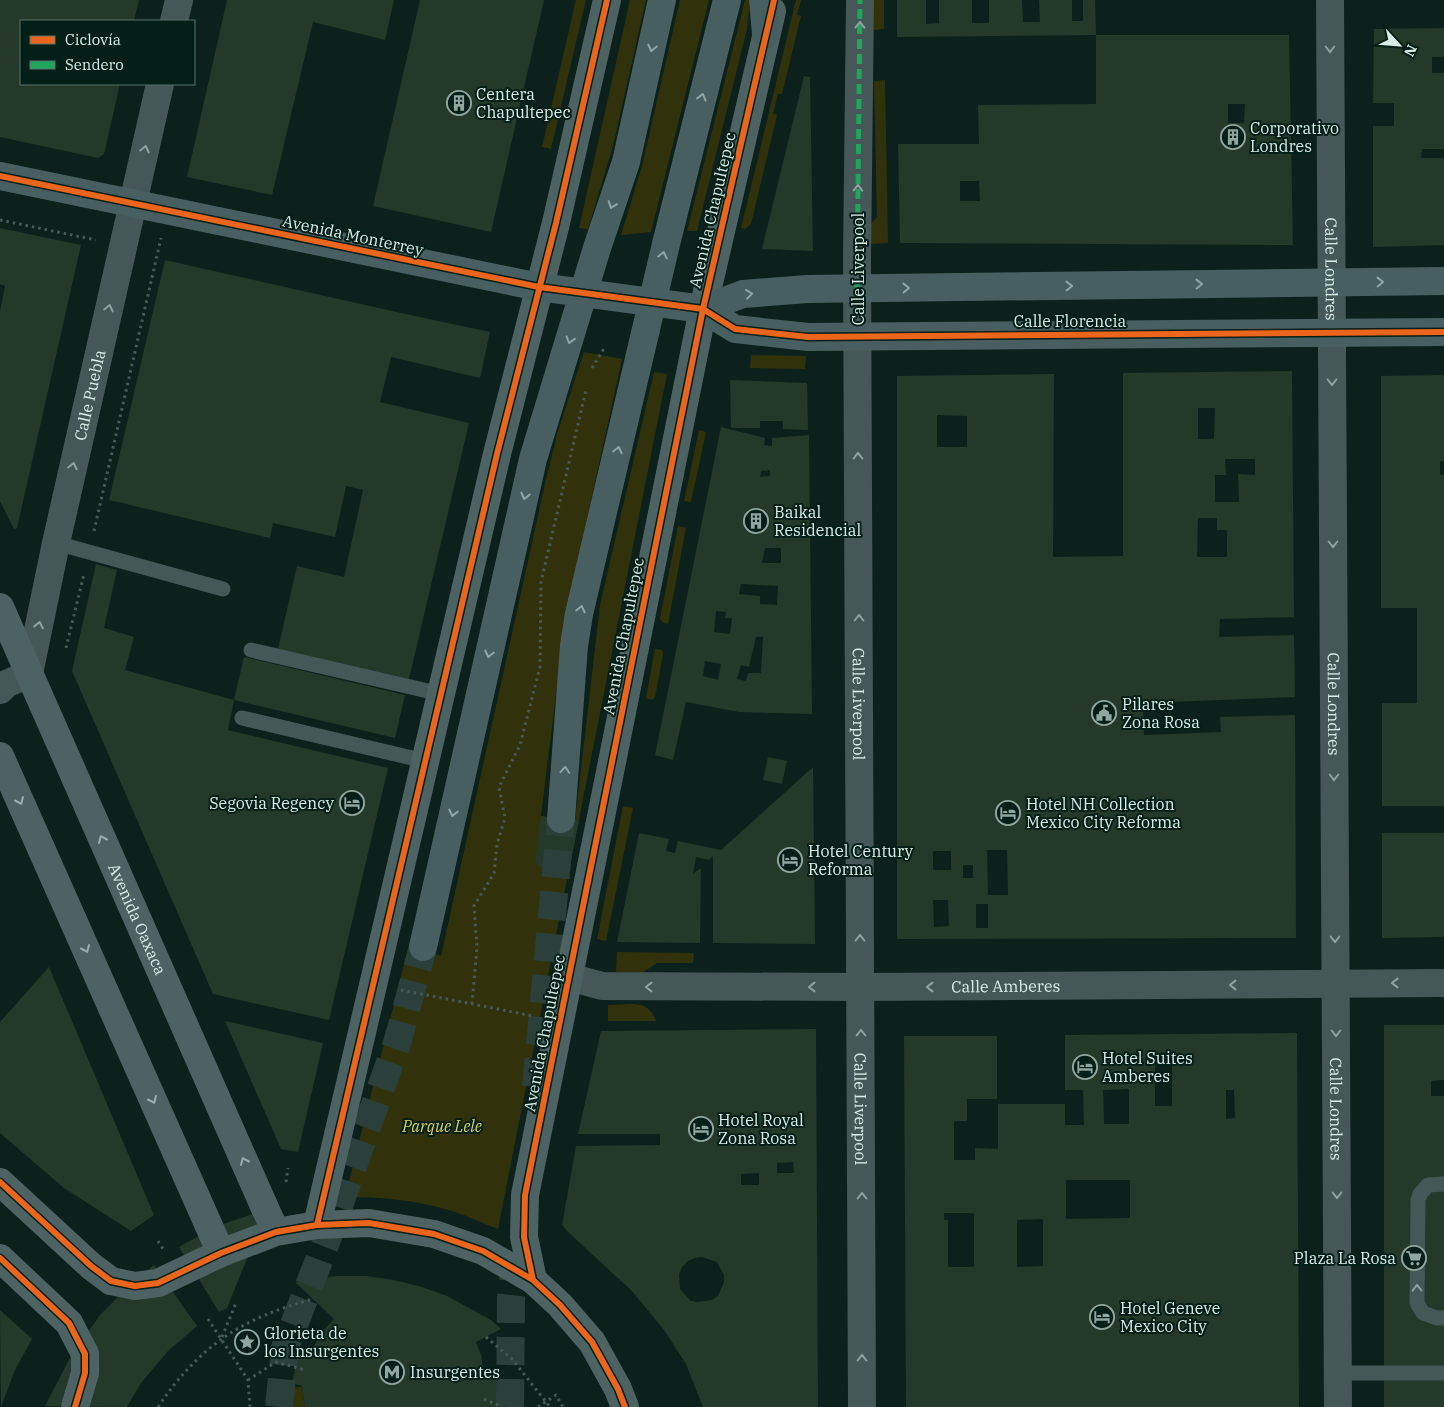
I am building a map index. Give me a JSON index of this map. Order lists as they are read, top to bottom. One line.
{"streets":{"main road":["Avenida Chapultepec","Avenida Monterrey","Calle Florencia","Avenida Oaxaca"],"street":["Calle Liverpool","Calle Londres","Calle Puebla","Calle Amberes"]},"crossings":[["Avenida Chapultepec","Avenida Monterrey"],["Avenida Chapultepec","Calle Florencia"],["Avenida Chapultepec","Calle Amberes"],["Avenida Monterrey","Calle Florencia"],["Avenida Monterrey","Calle Puebla"],["Calle Liverpool","Calle Florencia"],["Calle Liverpool","Calle Amberes"],["Calle Londres","Calle Florencia"],["Calle Londres","Calle Amberes"],["Calle Puebla","Avenida Oaxaca"]],"one_way":["Calle Liverpool","Calle Londres","Calle Puebla","Calle Amberes"],"parks":["Parque Lele"],"places":{"building":["Centera Chapultepec","Corporativo Londres","Baikal Residencial"],"public building":["Pilares Zona Rosa"],"hotel":["Segovia Regency","Hotel NH Collection Mexico City Reforma","Hotel Century Reforma","Hotel Suites Amberes","Hotel Royal Zona Rosa","Hotel Geneve Mexico City"],"supermarket":["Plaza La Rosa"],"place":["Glorieta de los Insurgentes"],"metro station":["Insurgentes"]},"legend":["Ciclovía","Sendero"],"north":"bottom right"}
